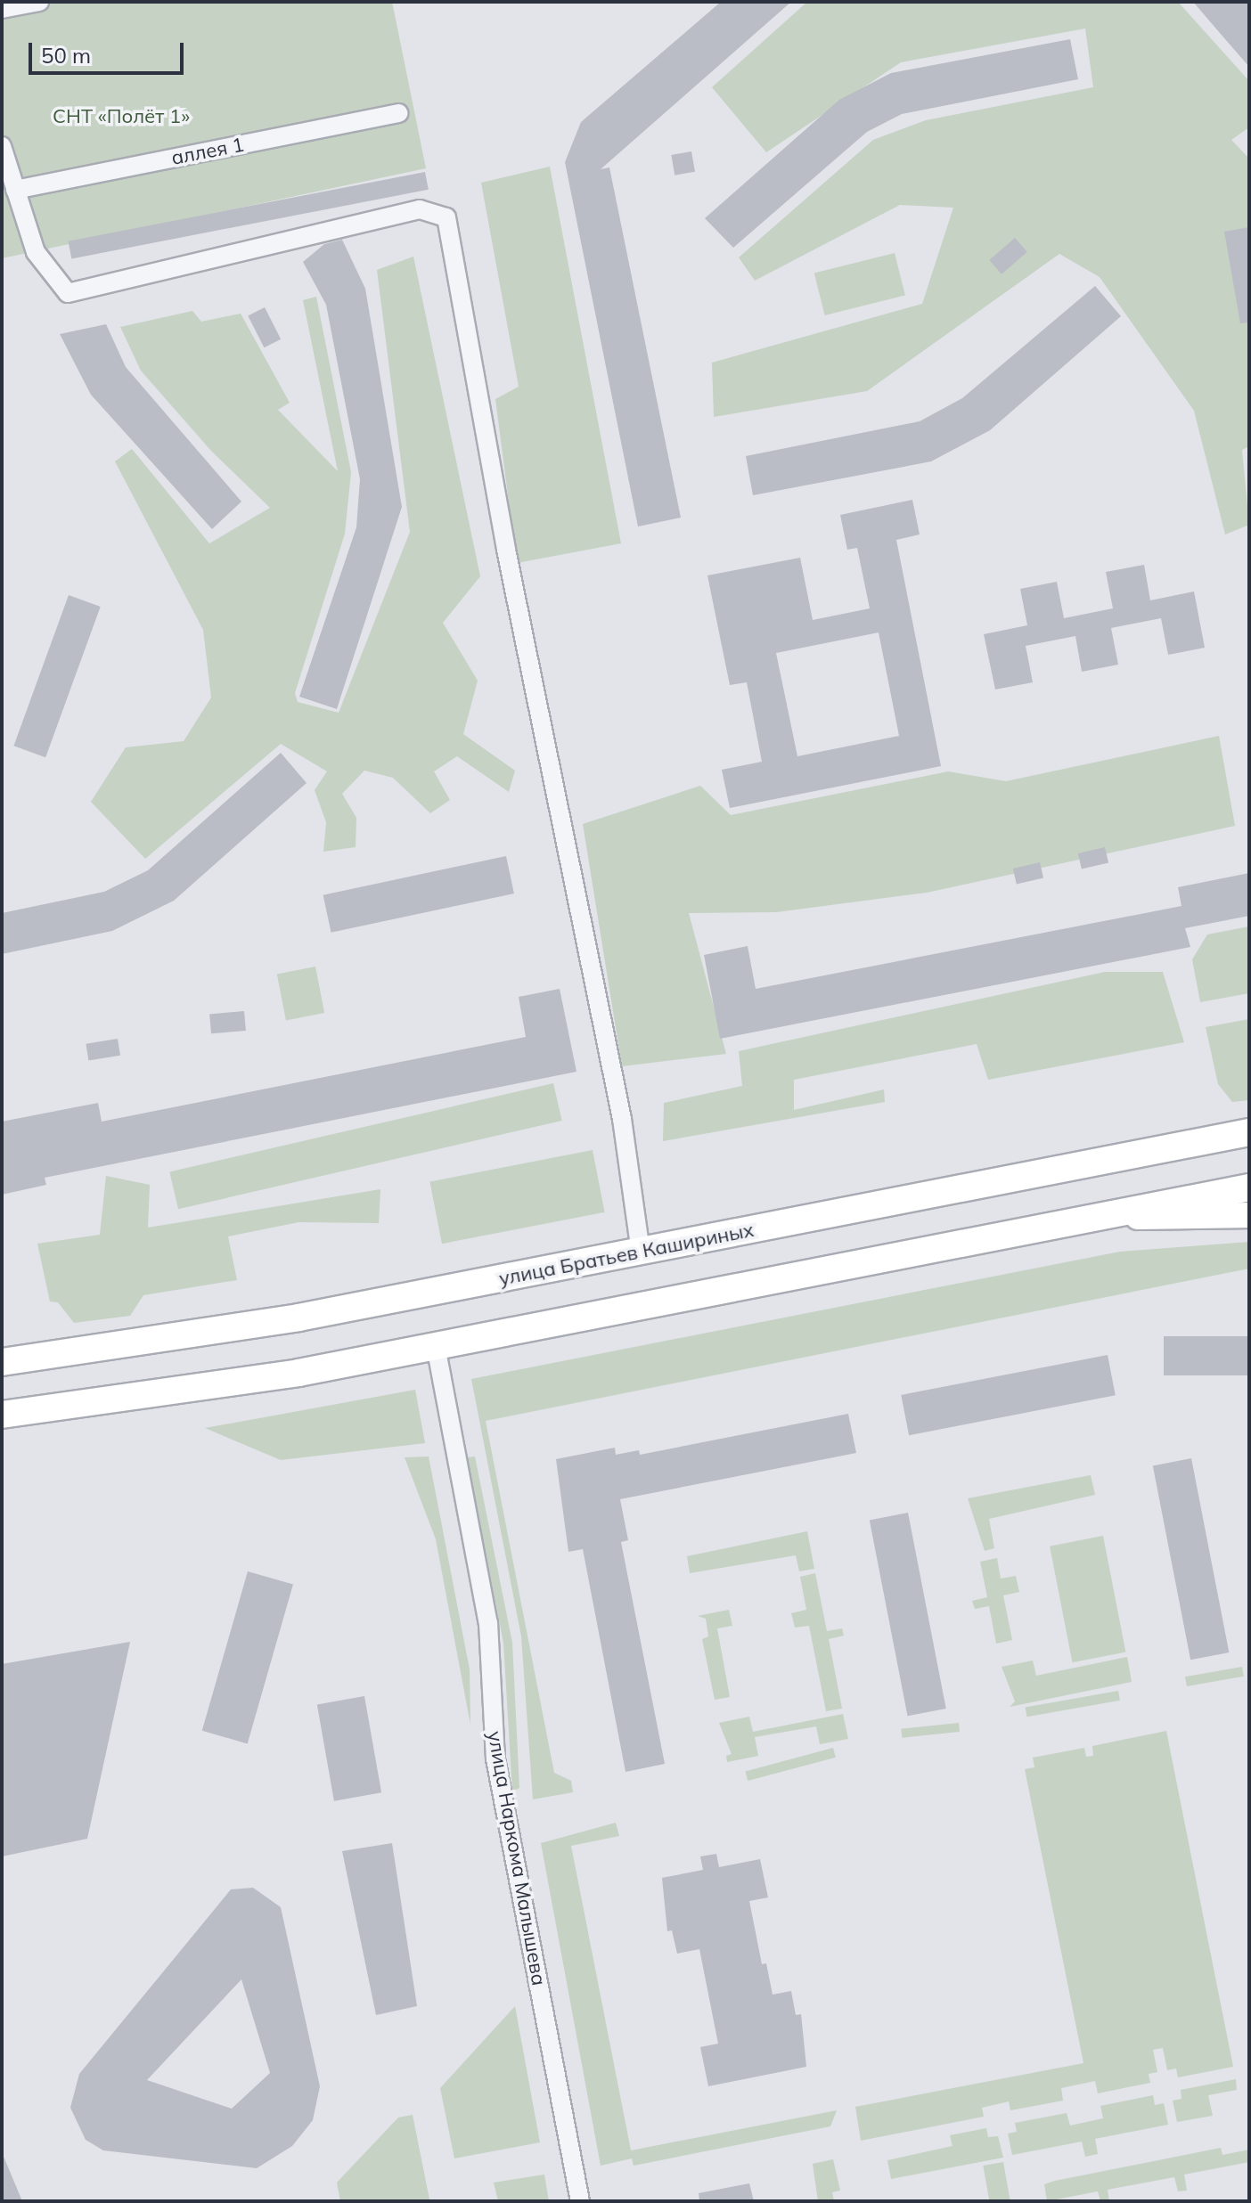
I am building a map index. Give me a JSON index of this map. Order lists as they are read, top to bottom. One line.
{"streets":{"main road":["улица Братьев Кашириных"],"street":["аллея 1","улица Наркома Малышева"]},"parks":["СНТ «Полёт 1»"],"scale_bar":"50 m"}
